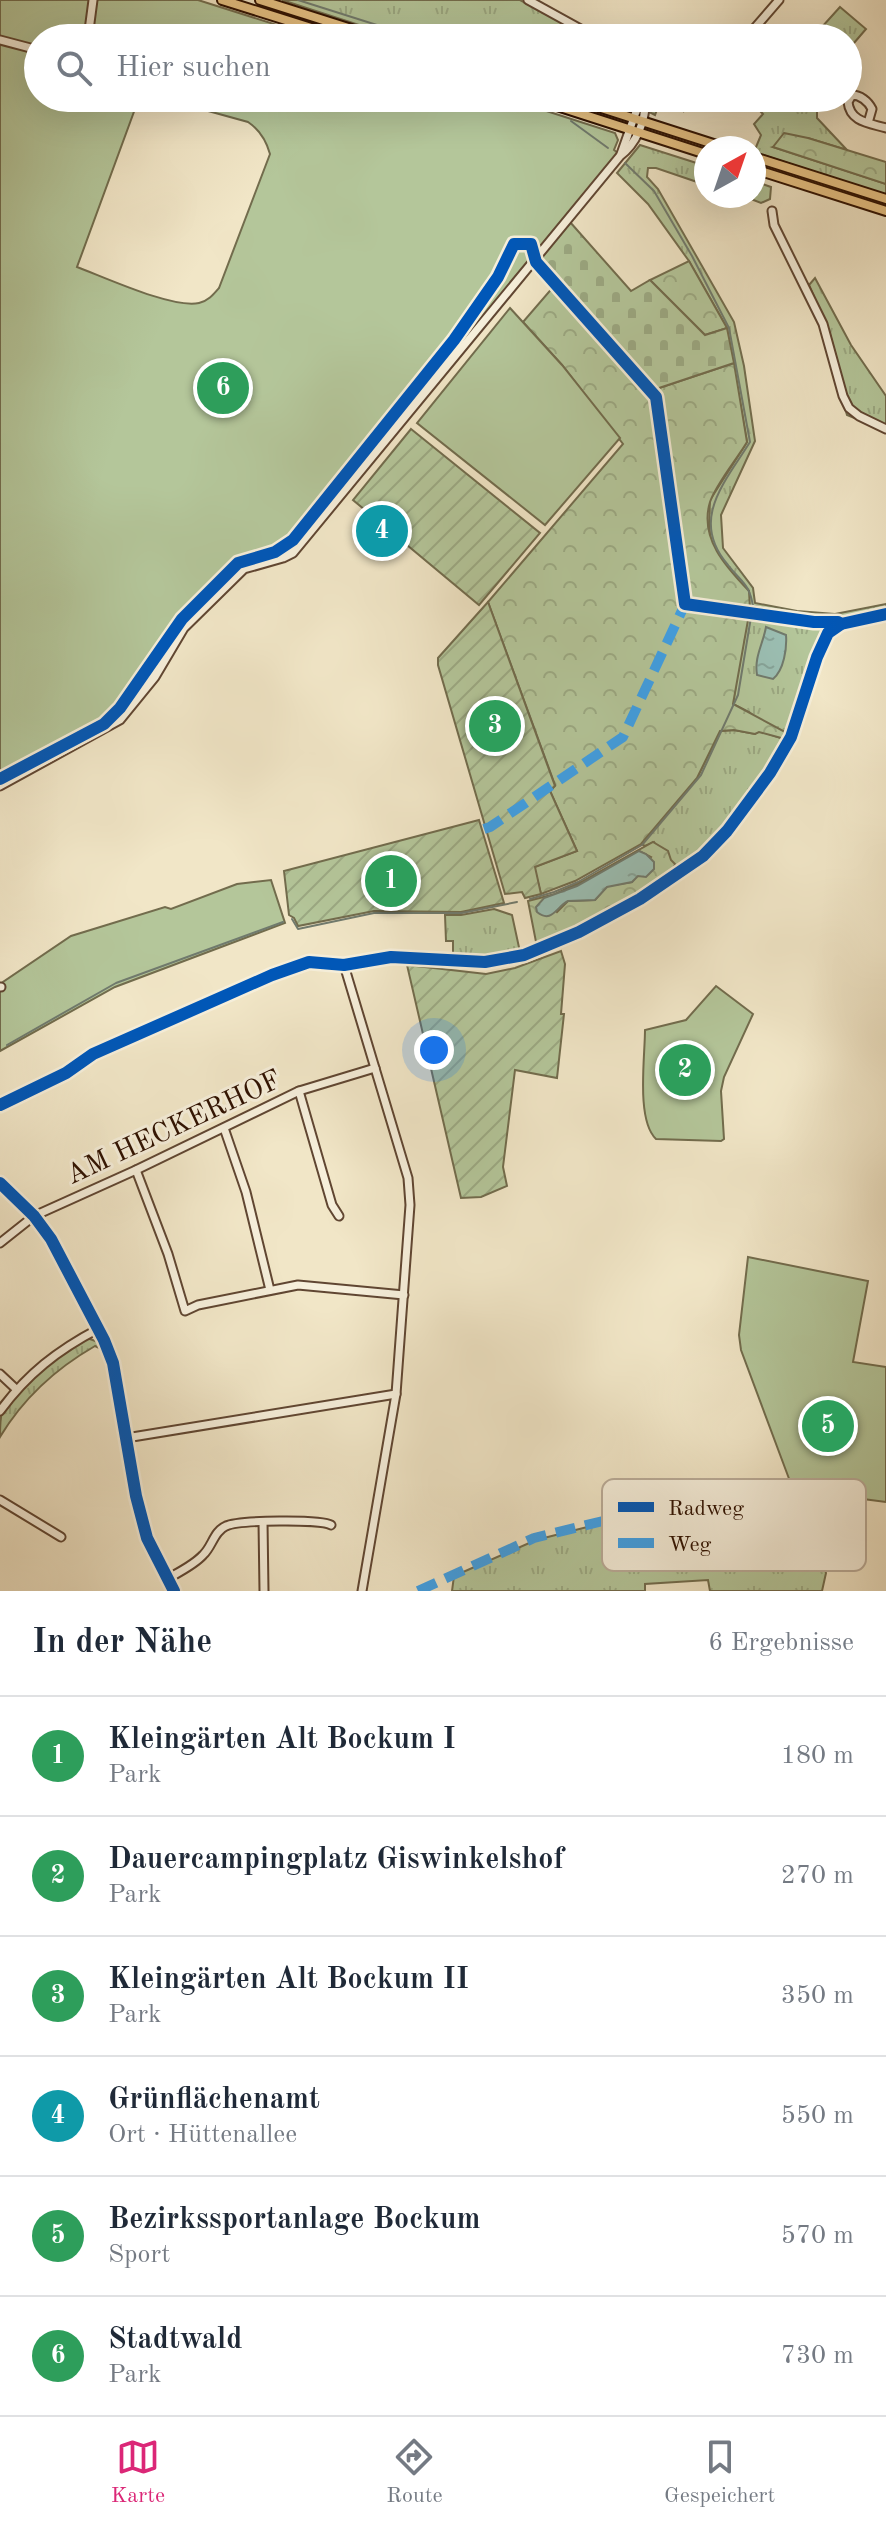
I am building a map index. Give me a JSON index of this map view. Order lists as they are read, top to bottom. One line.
{"streets":{"street":["AM HECKERHOF"]},"legend":["Radweg","Weg"],"north":"top right","page":{"search":"Hier suchen","pins":["6","4","3","1","2","5"],"heading":["In der Nähe","6 Ergebnisse"],"list":[{"mark":"1","name":"Kleingärten Alt Bockum I","note":"Park","value":"180 m"},{"mark":"2","name":"Dauercampingplatz Giswinkelshof","note":"Park","value":"270 m"},{"mark":"3","name":"Kleingärten Alt Bockum II","note":"Park","value":"350 m"},{"mark":"4","name":"Grünflächenamt","note":"Ort · Hüttenallee","value":"550 m"},{"mark":"5","name":"Bezirkssportanlage Bockum","note":"Sport","value":"570 m"},{"mark":"6","name":"Stadtwald","note":"Park","value":"730 m"}],"nav":["Karte","Route","Gespeichert"]}}
